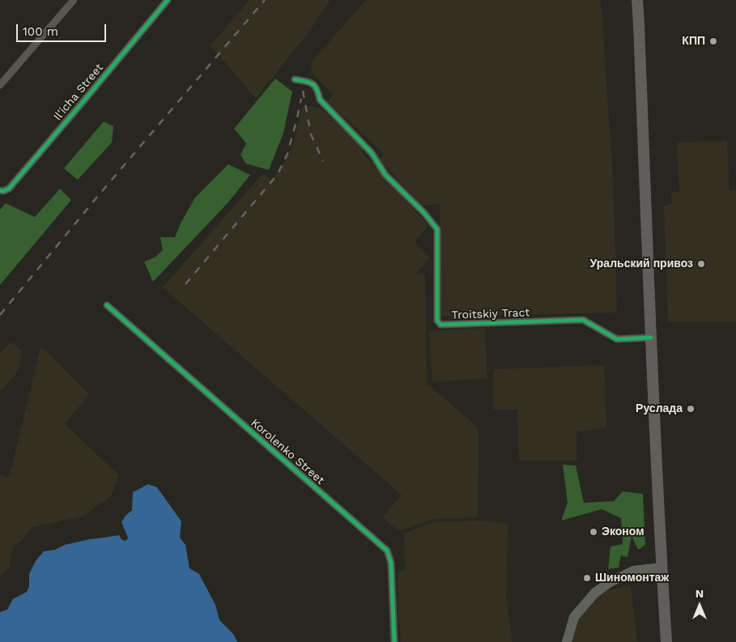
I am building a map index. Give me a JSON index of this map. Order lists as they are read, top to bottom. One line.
{"streets":{"street":["Il'icha Street","Troitskiy Tract","Korolenko Street"]},"places":["КПП","Уральский привоз","Руслада","Эконом","Шиномонтаж"],"scale_bar":"100 m","north":"top"}
